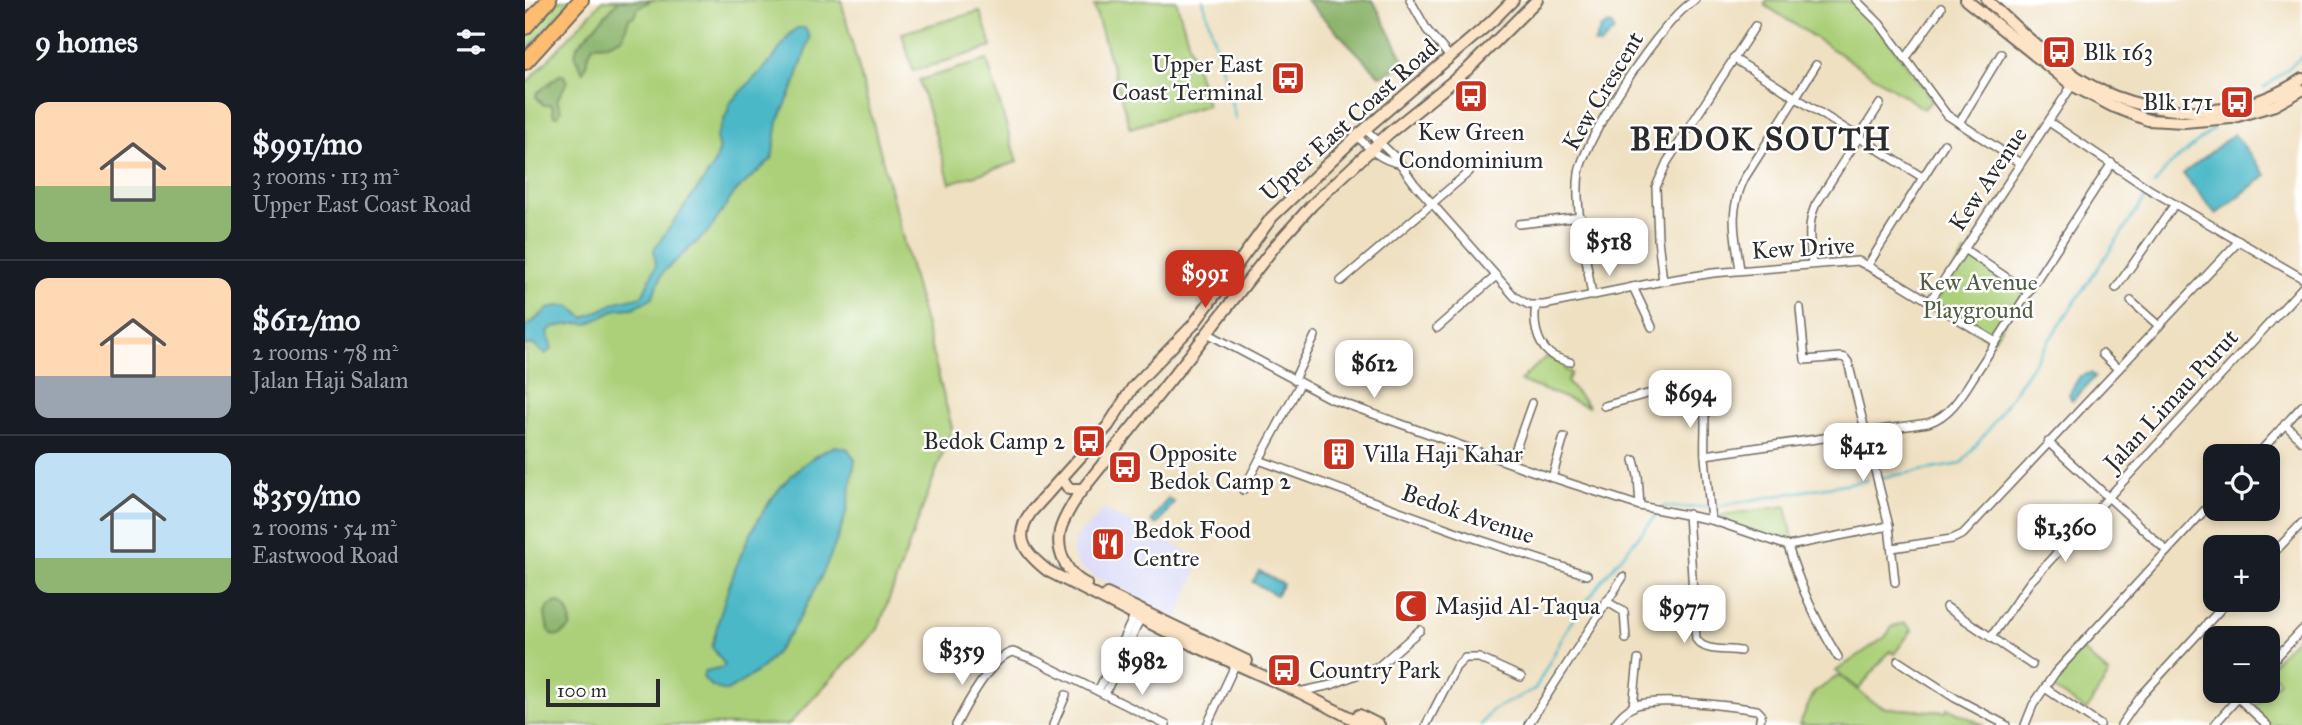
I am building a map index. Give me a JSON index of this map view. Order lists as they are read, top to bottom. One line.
{"streets":{"main road":["Upper East Coast Road"],"street":["Kew Crescent","Kew Avenue","Kew Drive","Jalan Limau Purut","Bedok Avenue"]},"crossings":[["Kew Crescent","Kew Drive"],["Kew Avenue","Kew Drive"]],"districts":["BEDOK SOUTH"],"parks":["Kew Avenue Playground"],"places":{"bus stop":["Blk 163","Upper East Coast Terminal","Kew Green Condominium","Blk 171","Bedok Camp 2","Opposite Bedok Camp 2","Country Park"],"building":["Villa Haji Kahar"],"restaurant":["Bedok Food Centre"],"mosque":["Masjid Al-Taqua"]},"scale_bar":"100 m","page":{"heading":"9 homes","list":[{"name":"$991/mo","note":"3 rooms · 113 m² · Upper East Coast Road"},{"name":"$612/mo","note":"2 rooms · 78 m² · Jalan Haji Salam"},{"name":"$359/mo","note":"2 rooms · 54 m² · Eastwood Road"}],"price":["$518","$991","$612","$694","$412","$1,360","$977","$359","$982"],"map_buttons":["+","−"],"scale":"100 m"}}
